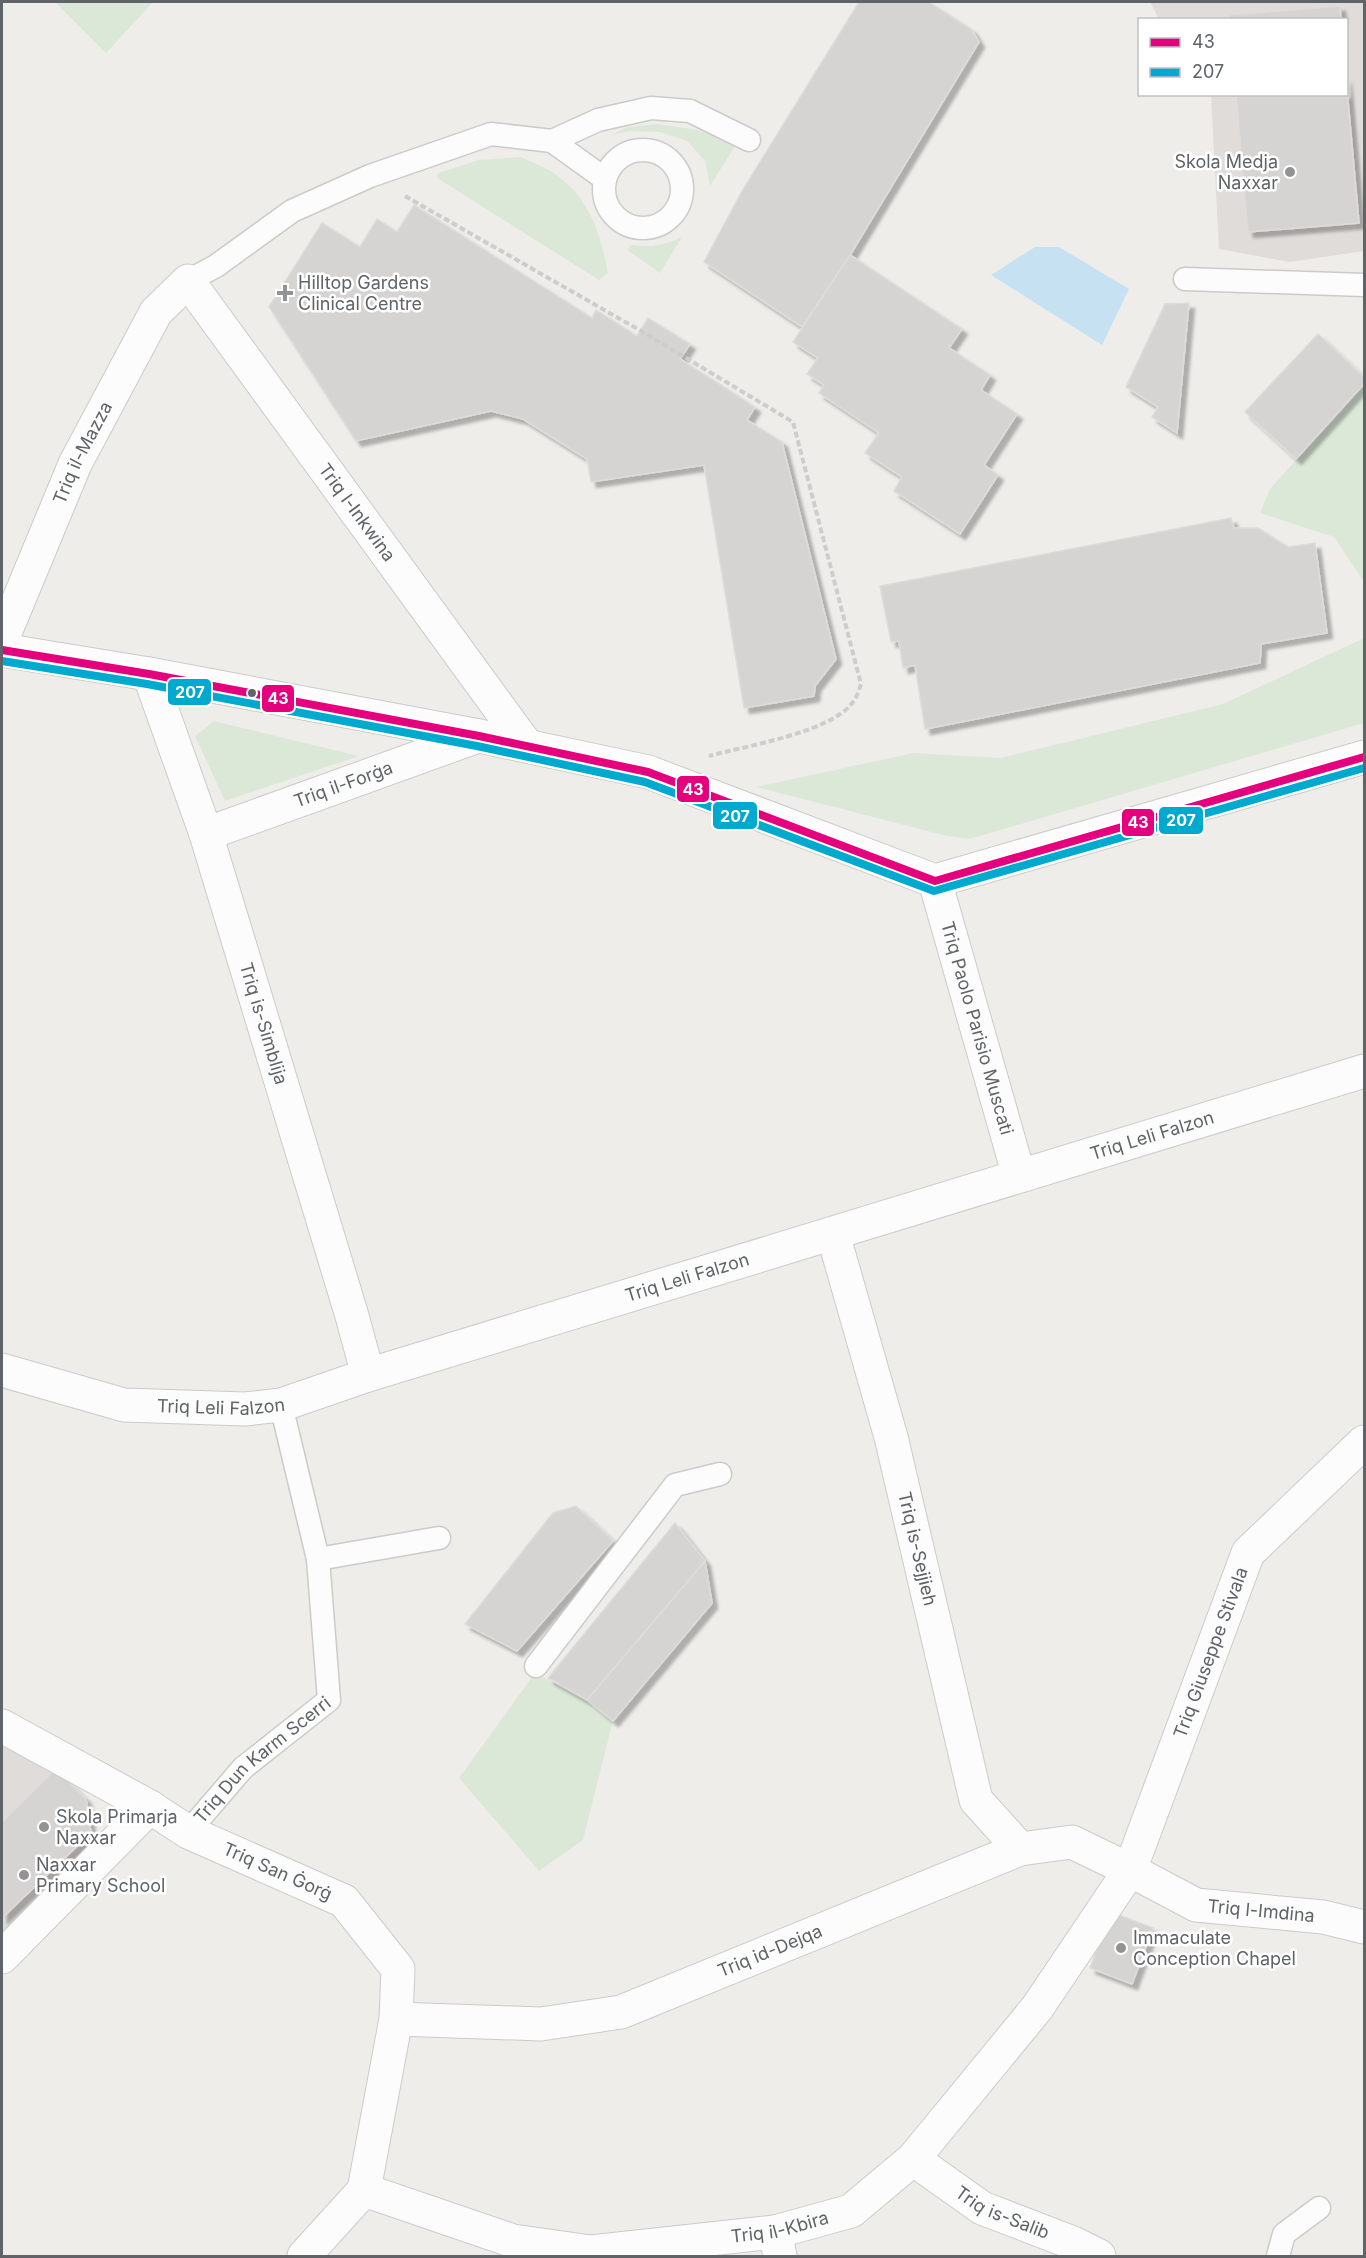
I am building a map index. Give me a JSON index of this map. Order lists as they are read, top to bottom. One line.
{"streets":{"street":["Triq il-Mazza","Triq l-Inkwina","Triq il-Forġa","Triq is-Simblija","Triq Paolo Parisio Muscati","Triq Leli Falzon","Triq is-Sejjieh","Triq Giuseppe Stivala","Triq San Ġorġ","Triq l-Imdina","Triq id-Dejqa","Triq is-Salib","Triq il-Kbira"],"lane":["Triq Dun Karm Scerri"]},"crossings":[["Triq il-Mazza","Triq l-Inkwina"],["Triq il-Forġa","Triq is-Simblija"],["Triq is-Simblija","Triq Leli Falzon"],["Triq Paolo Parisio Muscati","Triq Leli Falzon"],["Triq Leli Falzon","Triq is-Sejjieh"],["Triq Leli Falzon","Triq Dun Karm Scerri"],["Triq is-Sejjieh","Triq id-Dejqa"],["Triq Giuseppe Stivala","Triq l-Imdina"],["Triq Giuseppe Stivala","Triq id-Dejqa"],["Triq Giuseppe Stivala","Triq il-Kbira"],["Triq Dun Karm Scerri","Triq San Ġorġ"],["Triq San Ġorġ","Triq id-Dejqa"],["Triq San Ġorġ","Triq il-Kbira"],["Triq l-Imdina","Triq id-Dejqa"],["Triq l-Imdina","Triq il-Kbira"],["Triq id-Dejqa","Triq il-Kbira"],["Triq is-Salib","Triq il-Kbira"]],"places":{"other":["Skola Medja Naxxar","Skola Primarja Naxxar","Naxxar Primary School","Immaculate Conception Chapel"],"health":["Hilltop Gardens Clinical Centre"]},"lines":["transit line 43","transit line 207"],"legend":["43","207"]}
